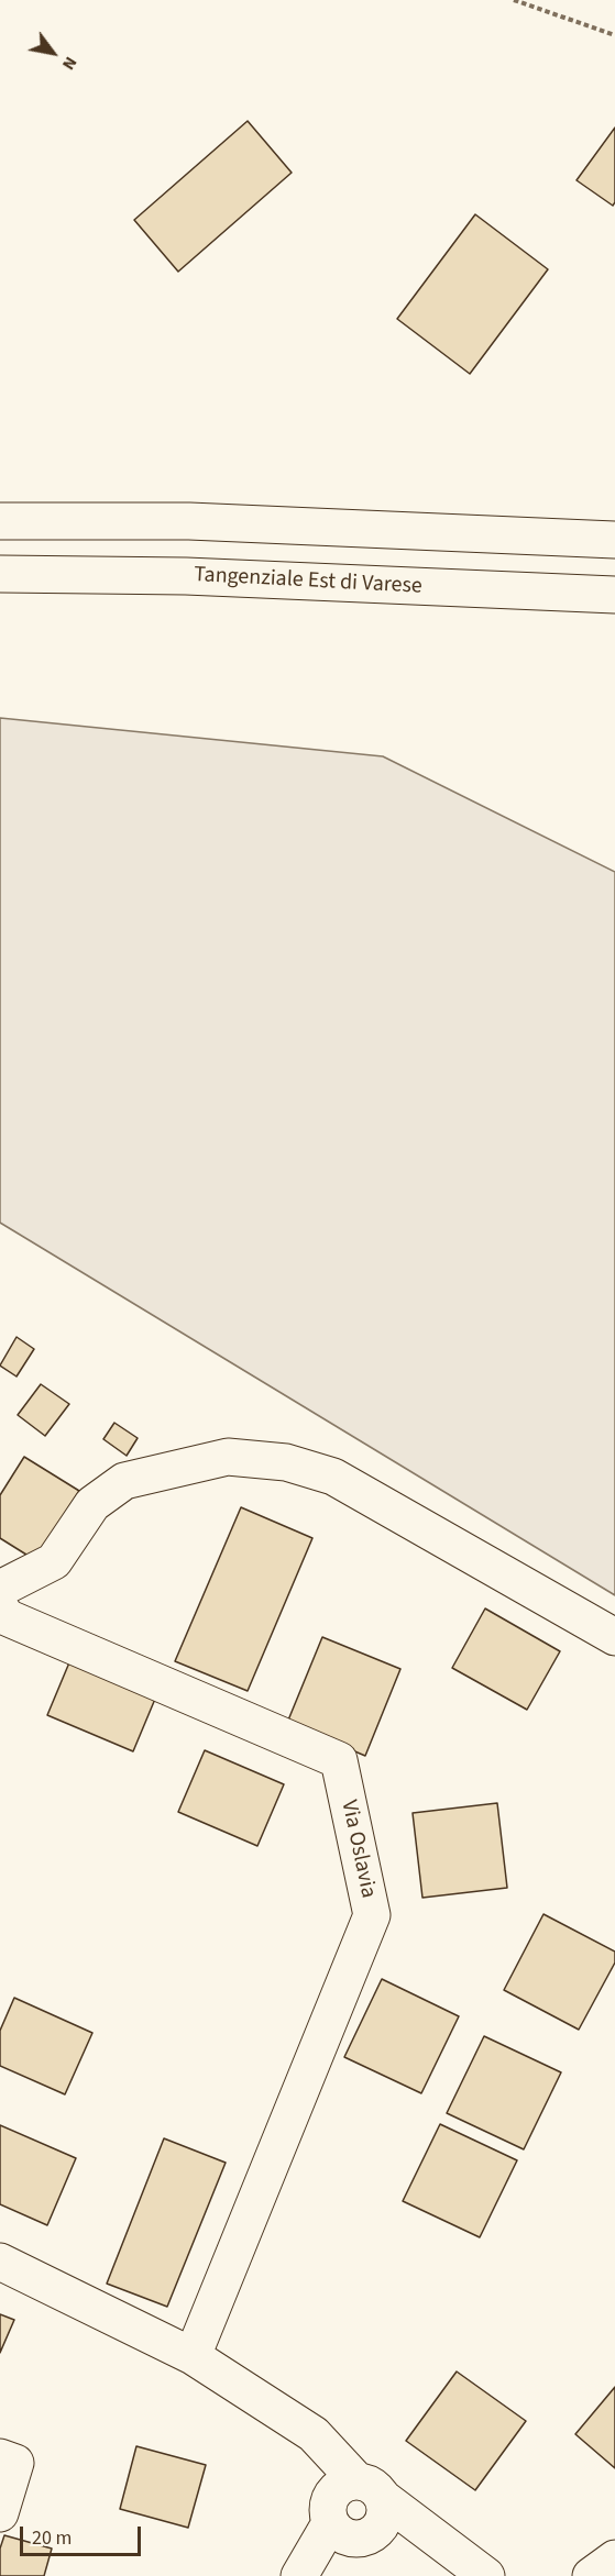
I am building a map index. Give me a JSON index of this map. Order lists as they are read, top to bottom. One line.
{"streets":{"main road":["Tangenziale Est di Varese","Via Oslavia"]},"scale_bar":"20 m","north":"bottom right"}
